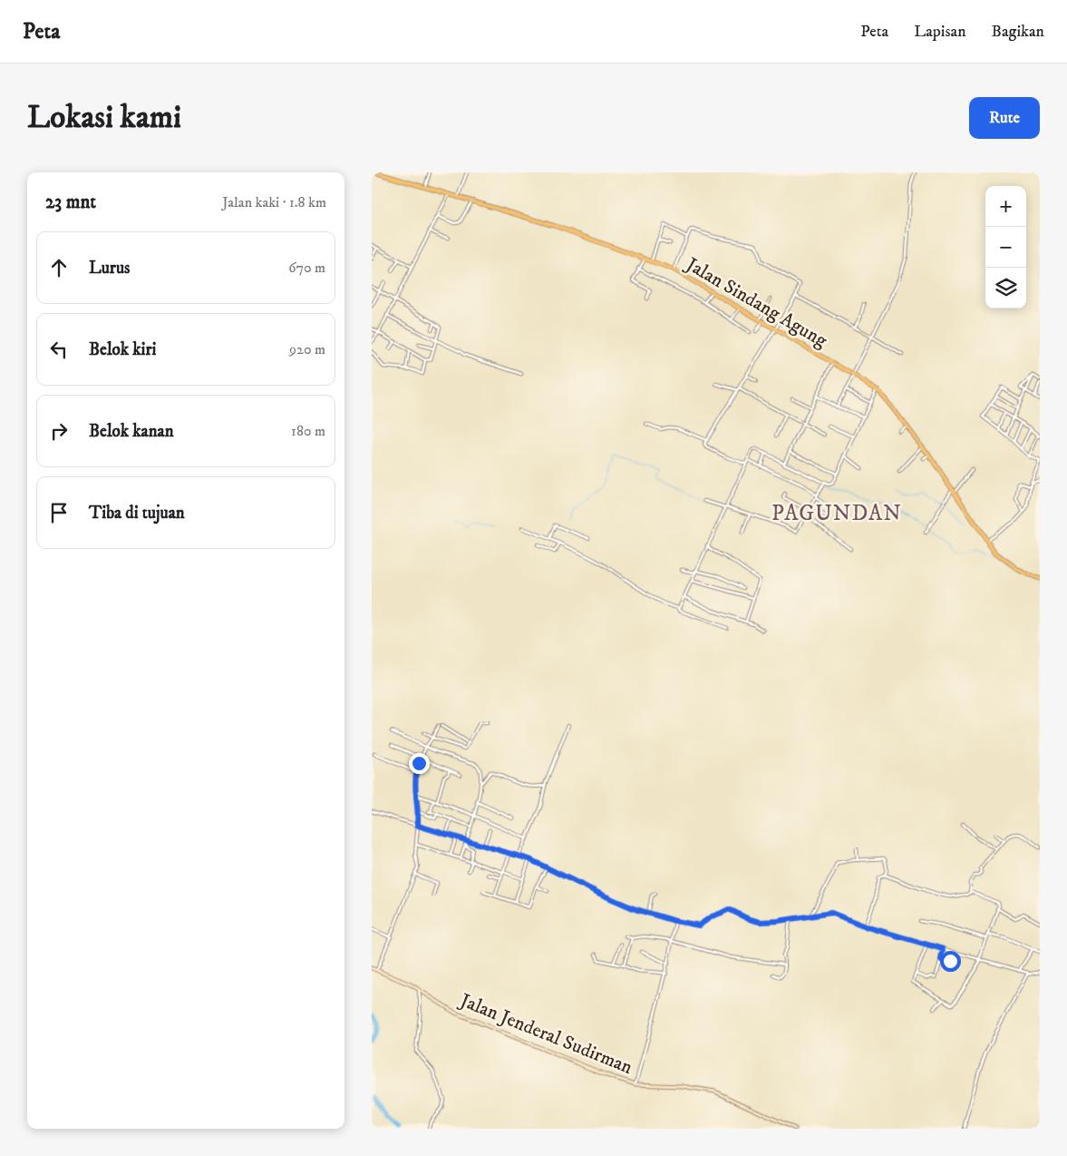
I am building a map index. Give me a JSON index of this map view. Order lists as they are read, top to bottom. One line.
{"streets":{"main road":["Jalan Sindang Agung","Jalan Jenderal Sudirman"]},"districts":["PAGUNDAN"],"page":{"header":"Peta","nav":["Peta","Lapisan","Bagikan"],"buttons":"Rute","title":"Lokasi kami","heading":["23 mnt","Jalan kaki · 1.8 km"],"map_buttons":["+","−"],"list":[["Lurus","670 m"],["Belok kiri","920 m"],["Belok kanan","180 m"],"Tiba di tujuan"]}}
